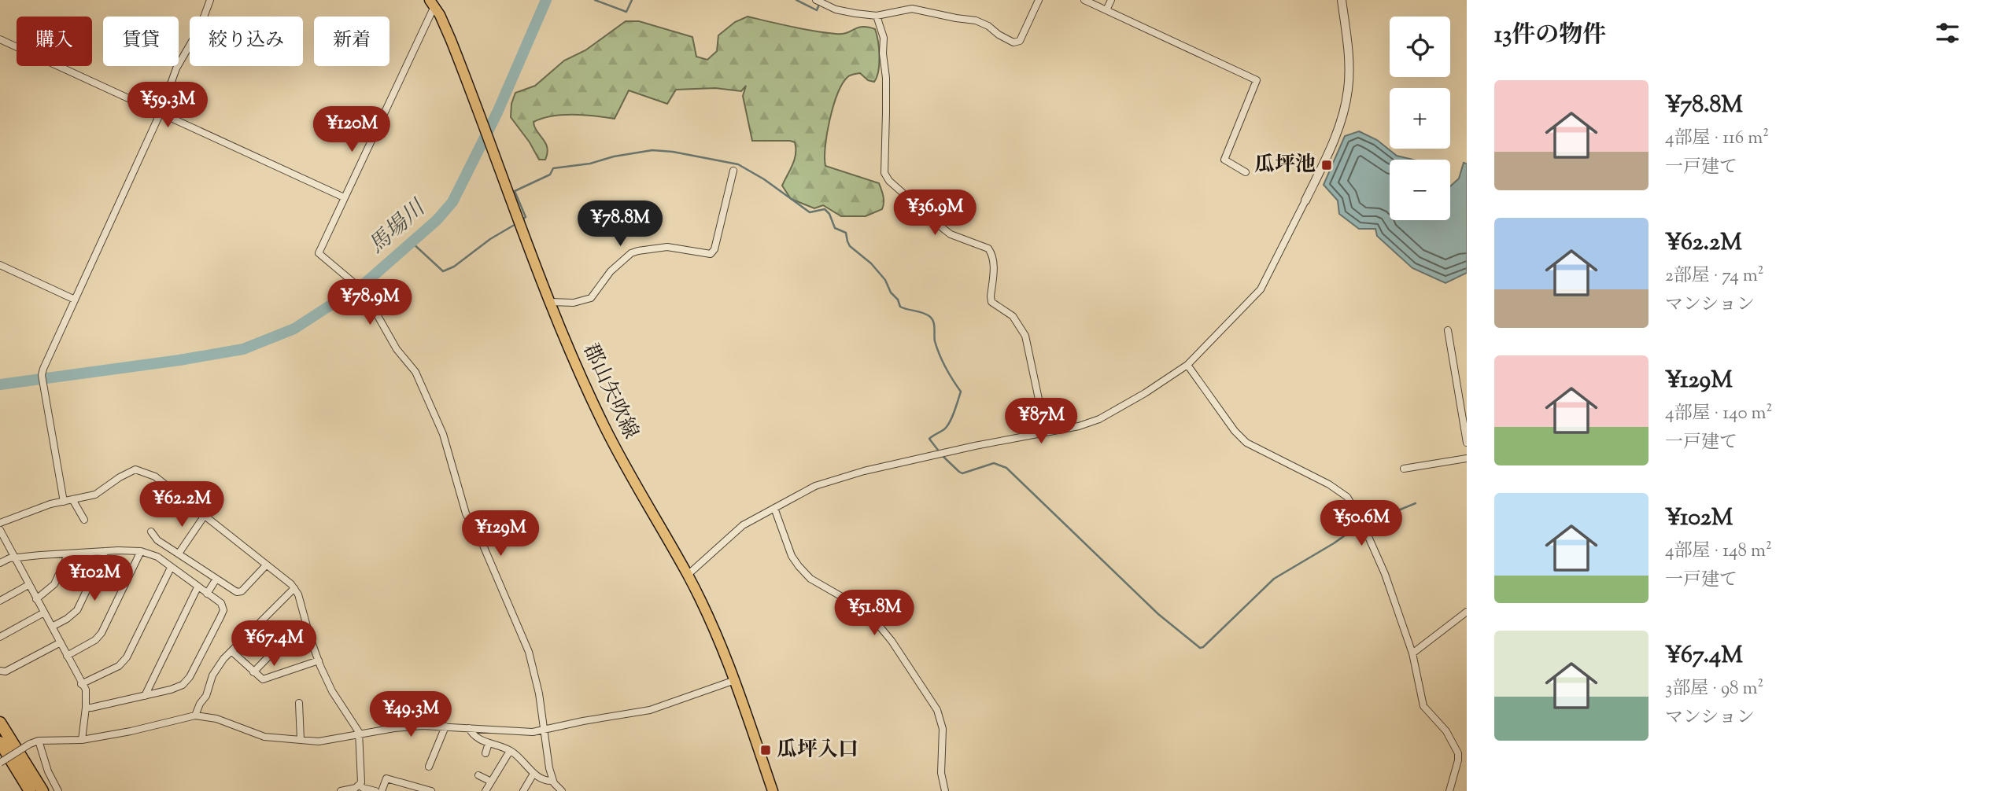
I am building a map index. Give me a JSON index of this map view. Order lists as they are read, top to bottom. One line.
{"streets":{"main road":["郡山矢吹線"]},"water":["馬場川"],"places":{"transit":["瓜坪池","瓜坪入口"]},"page":{"heading":"13件の物件","map_buttons":["+","−"],"chip":["購入","賃貸","絞り込み","新着"],"list":[{"name":"¥78.8M","note":"4部屋 · 116 m² · 一戸建て"},{"name":"¥62.2M","note":"2部屋 · 74 m² · マンション"},{"name":"¥129M","note":"4部屋 · 140 m² · 一戸建て"},{"name":"¥102M","note":"4部屋 · 148 m² · 一戸建て"},{"name":"¥67.4M","note":"3部屋 · 98 m² · マンション"}],"price":["¥59.3M","¥120M","¥36.9M","¥78.8M","¥78.9M","¥87M","¥62.2M","¥50.6M","¥129M","¥102M","¥51.8M","¥67.4M","¥49.3M"]}}
